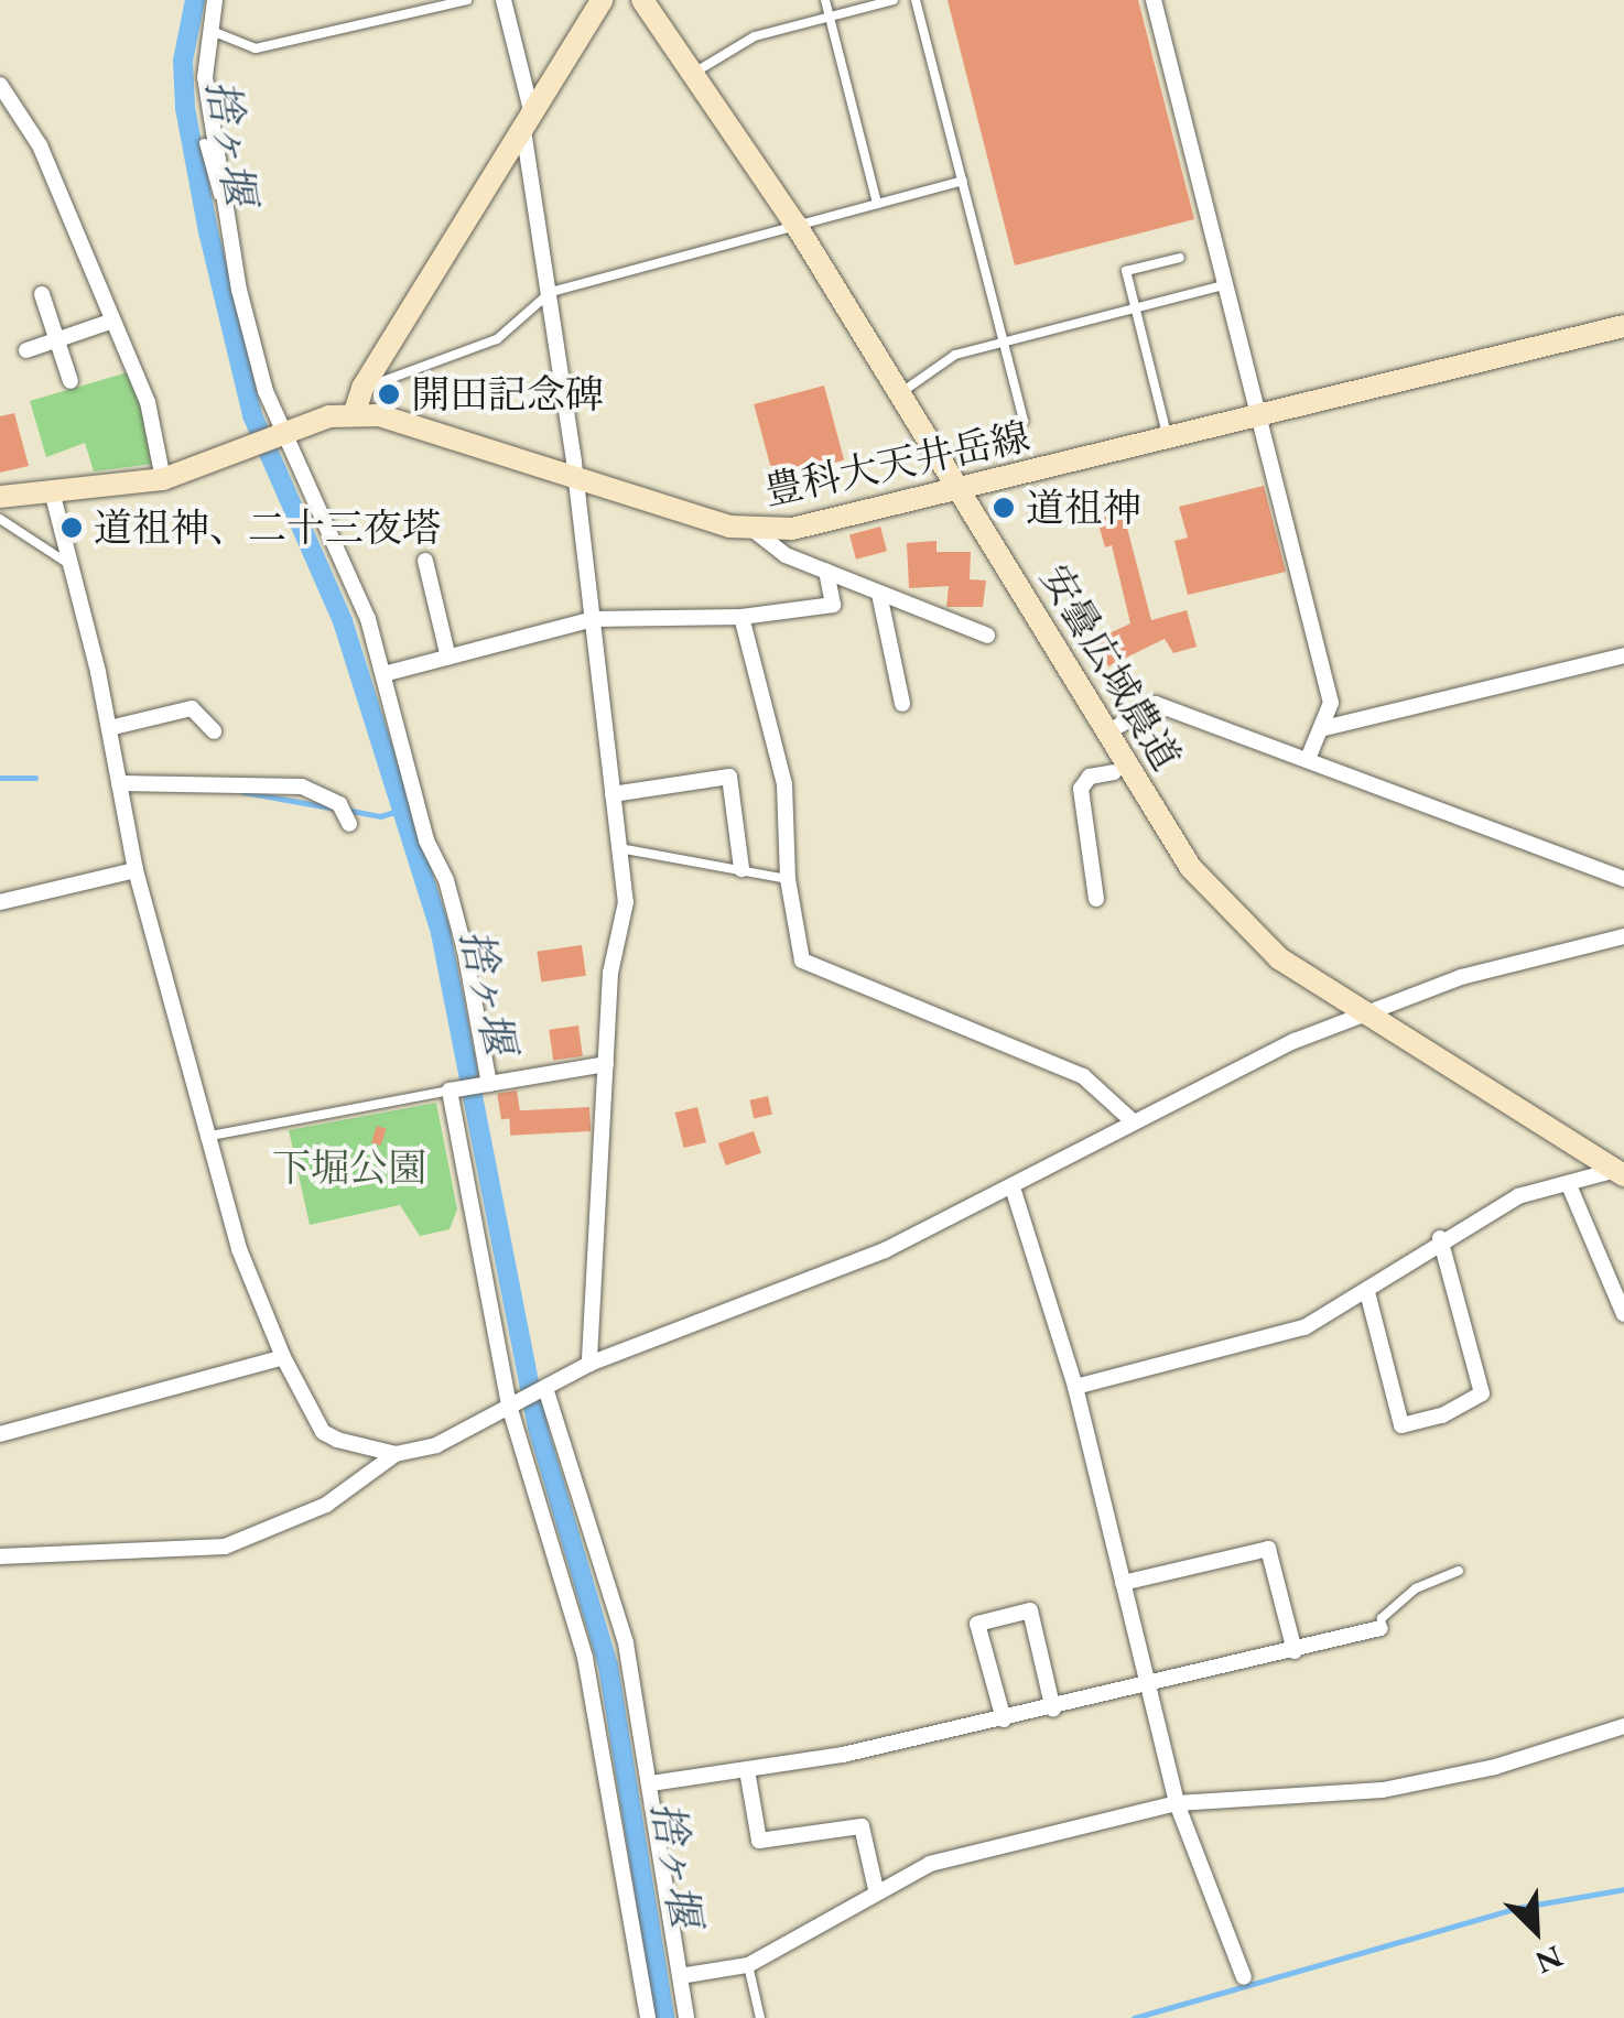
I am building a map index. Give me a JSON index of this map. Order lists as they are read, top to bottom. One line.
{"streets":{"street":["豊科大天井岳線","安曇広域農道"]},"crossings":[["豊科大天井岳線","安曇広域農道"]],"water":["捨ヶ堰"],"parks":["下堀公園"],"places":["開田記念碑","道祖神","道祖神、二十三夜塔"],"north":"bottom right"}
